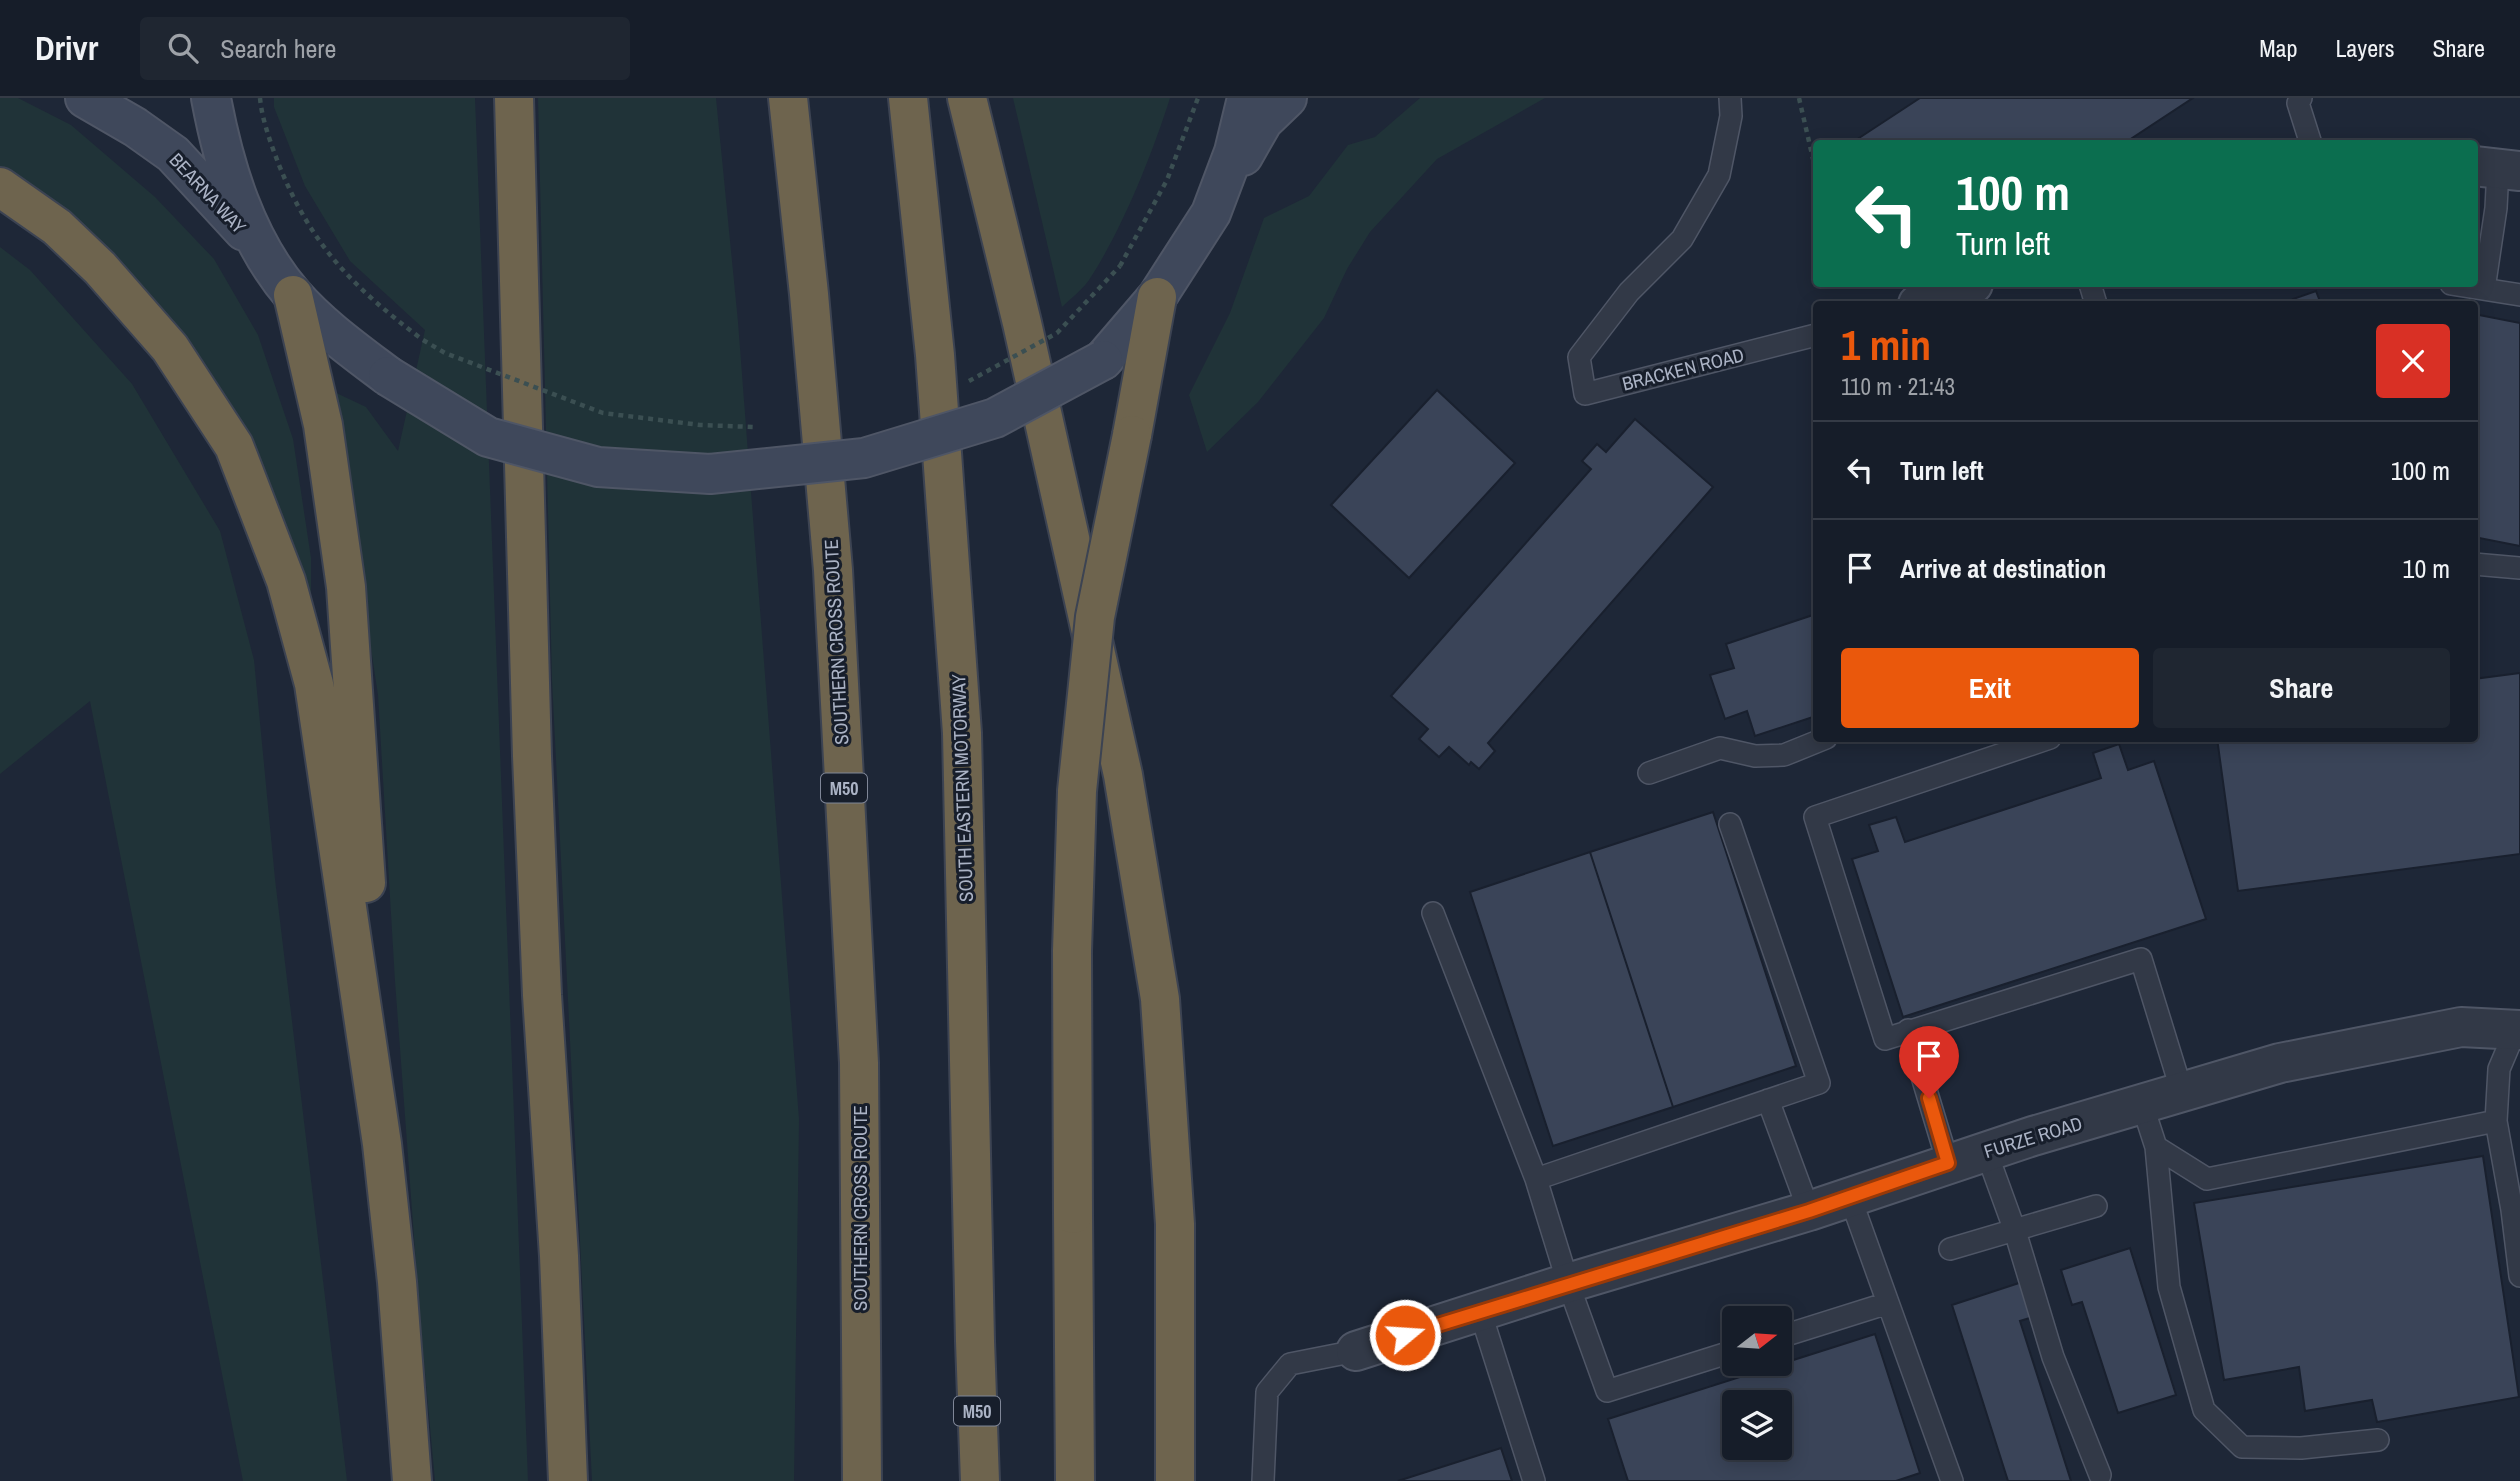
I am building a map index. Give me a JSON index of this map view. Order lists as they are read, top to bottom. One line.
{"streets":{"highway":["SOUTHERN CROSS ROUTE","M50","SOUTH EASTERN MOTORWAY"],"main road":["BEARNA WAY"],"street":["FURZE ROAD"],"lane":["BRACKEN ROAD"]},"north":"right","page":{"header":"Drivr","search":"Search here","nav":["Map","Layers","Share"],"turn":["100 m","Turn left"],"heading":["1 min","110 m · 21:43"],"list":[{"name":"Turn left","value":"100 m"},{"name":"Arrive at destination","value":"10 m"}],"buttons":["Exit","Share"]}}
